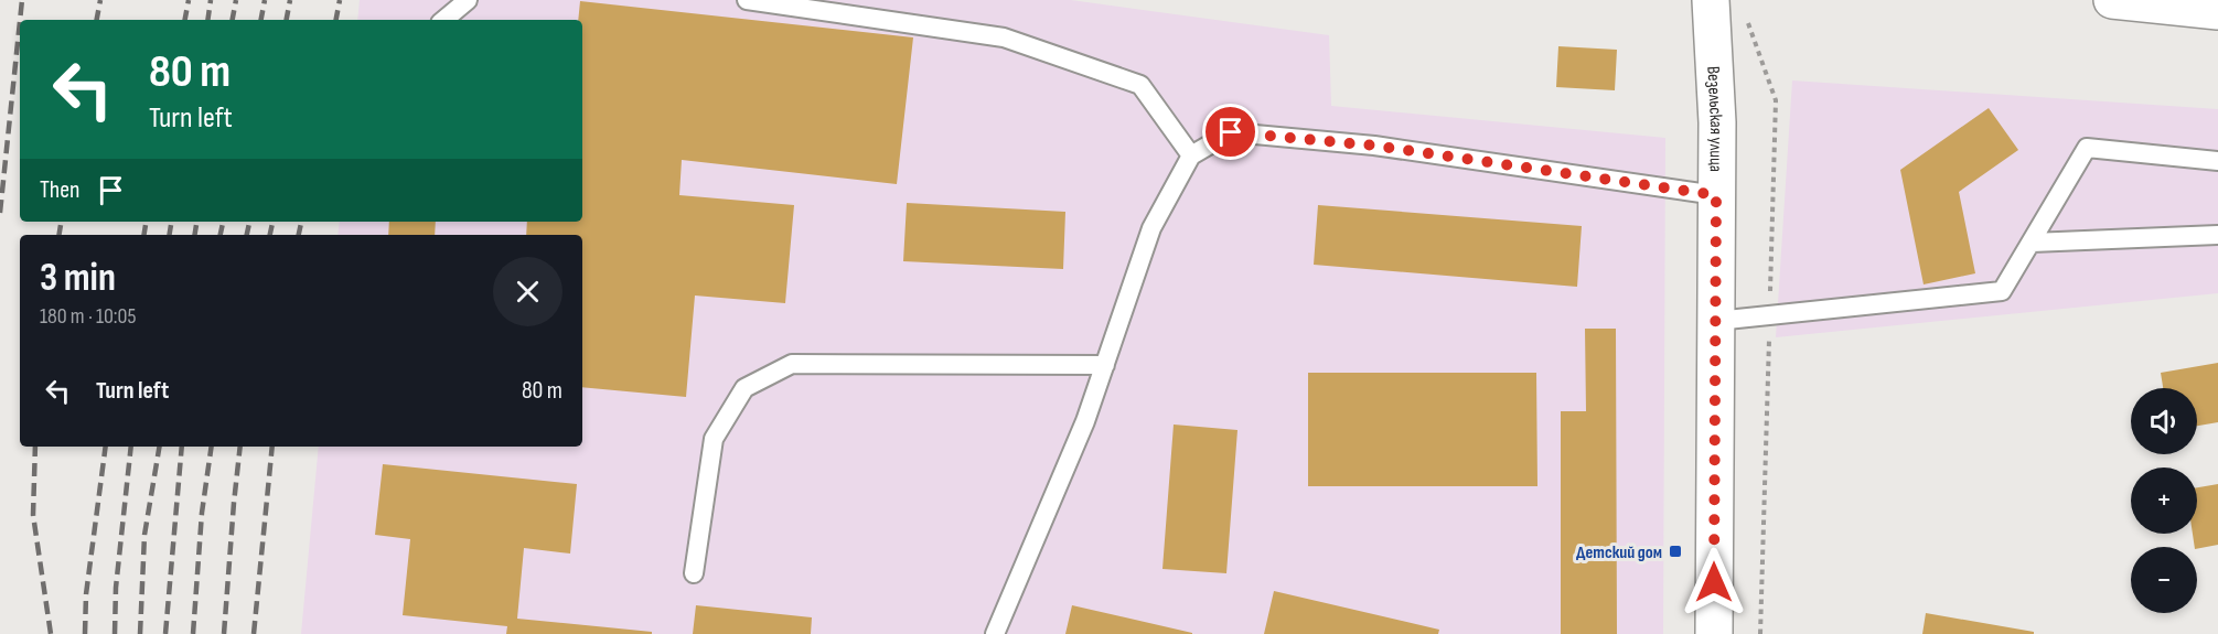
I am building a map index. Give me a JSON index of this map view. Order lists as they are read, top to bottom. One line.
{"streets":{"street":["Везельская улица"]},"places":{"transit":["Детский дом"]},"page":{"turn":["80 m","Turn left"],"then":"Then","heading":["3 min","180 m · 10:05"],"list":[{"name":"Turn left","value":"80 m"}],"map_buttons":["+","−"]}}
